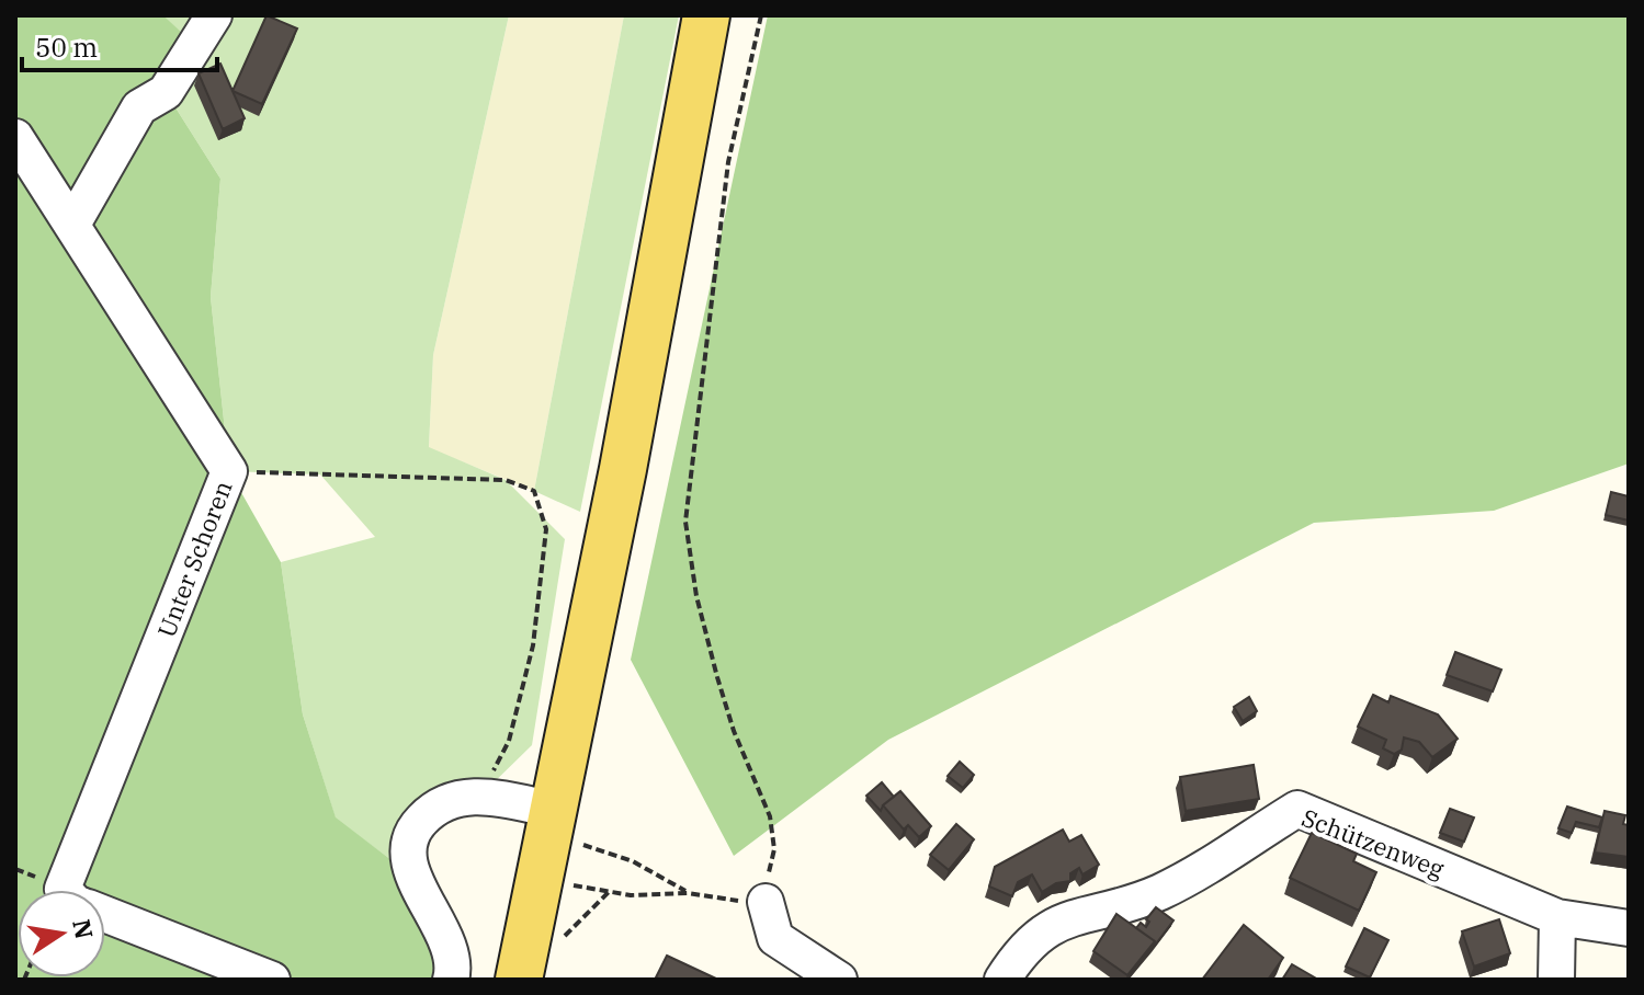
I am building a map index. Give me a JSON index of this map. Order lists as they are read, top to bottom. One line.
{"streets":{"street":["Unter Schoren","Schützenweg"]},"scale_bar":"50 m","north":"right"}
